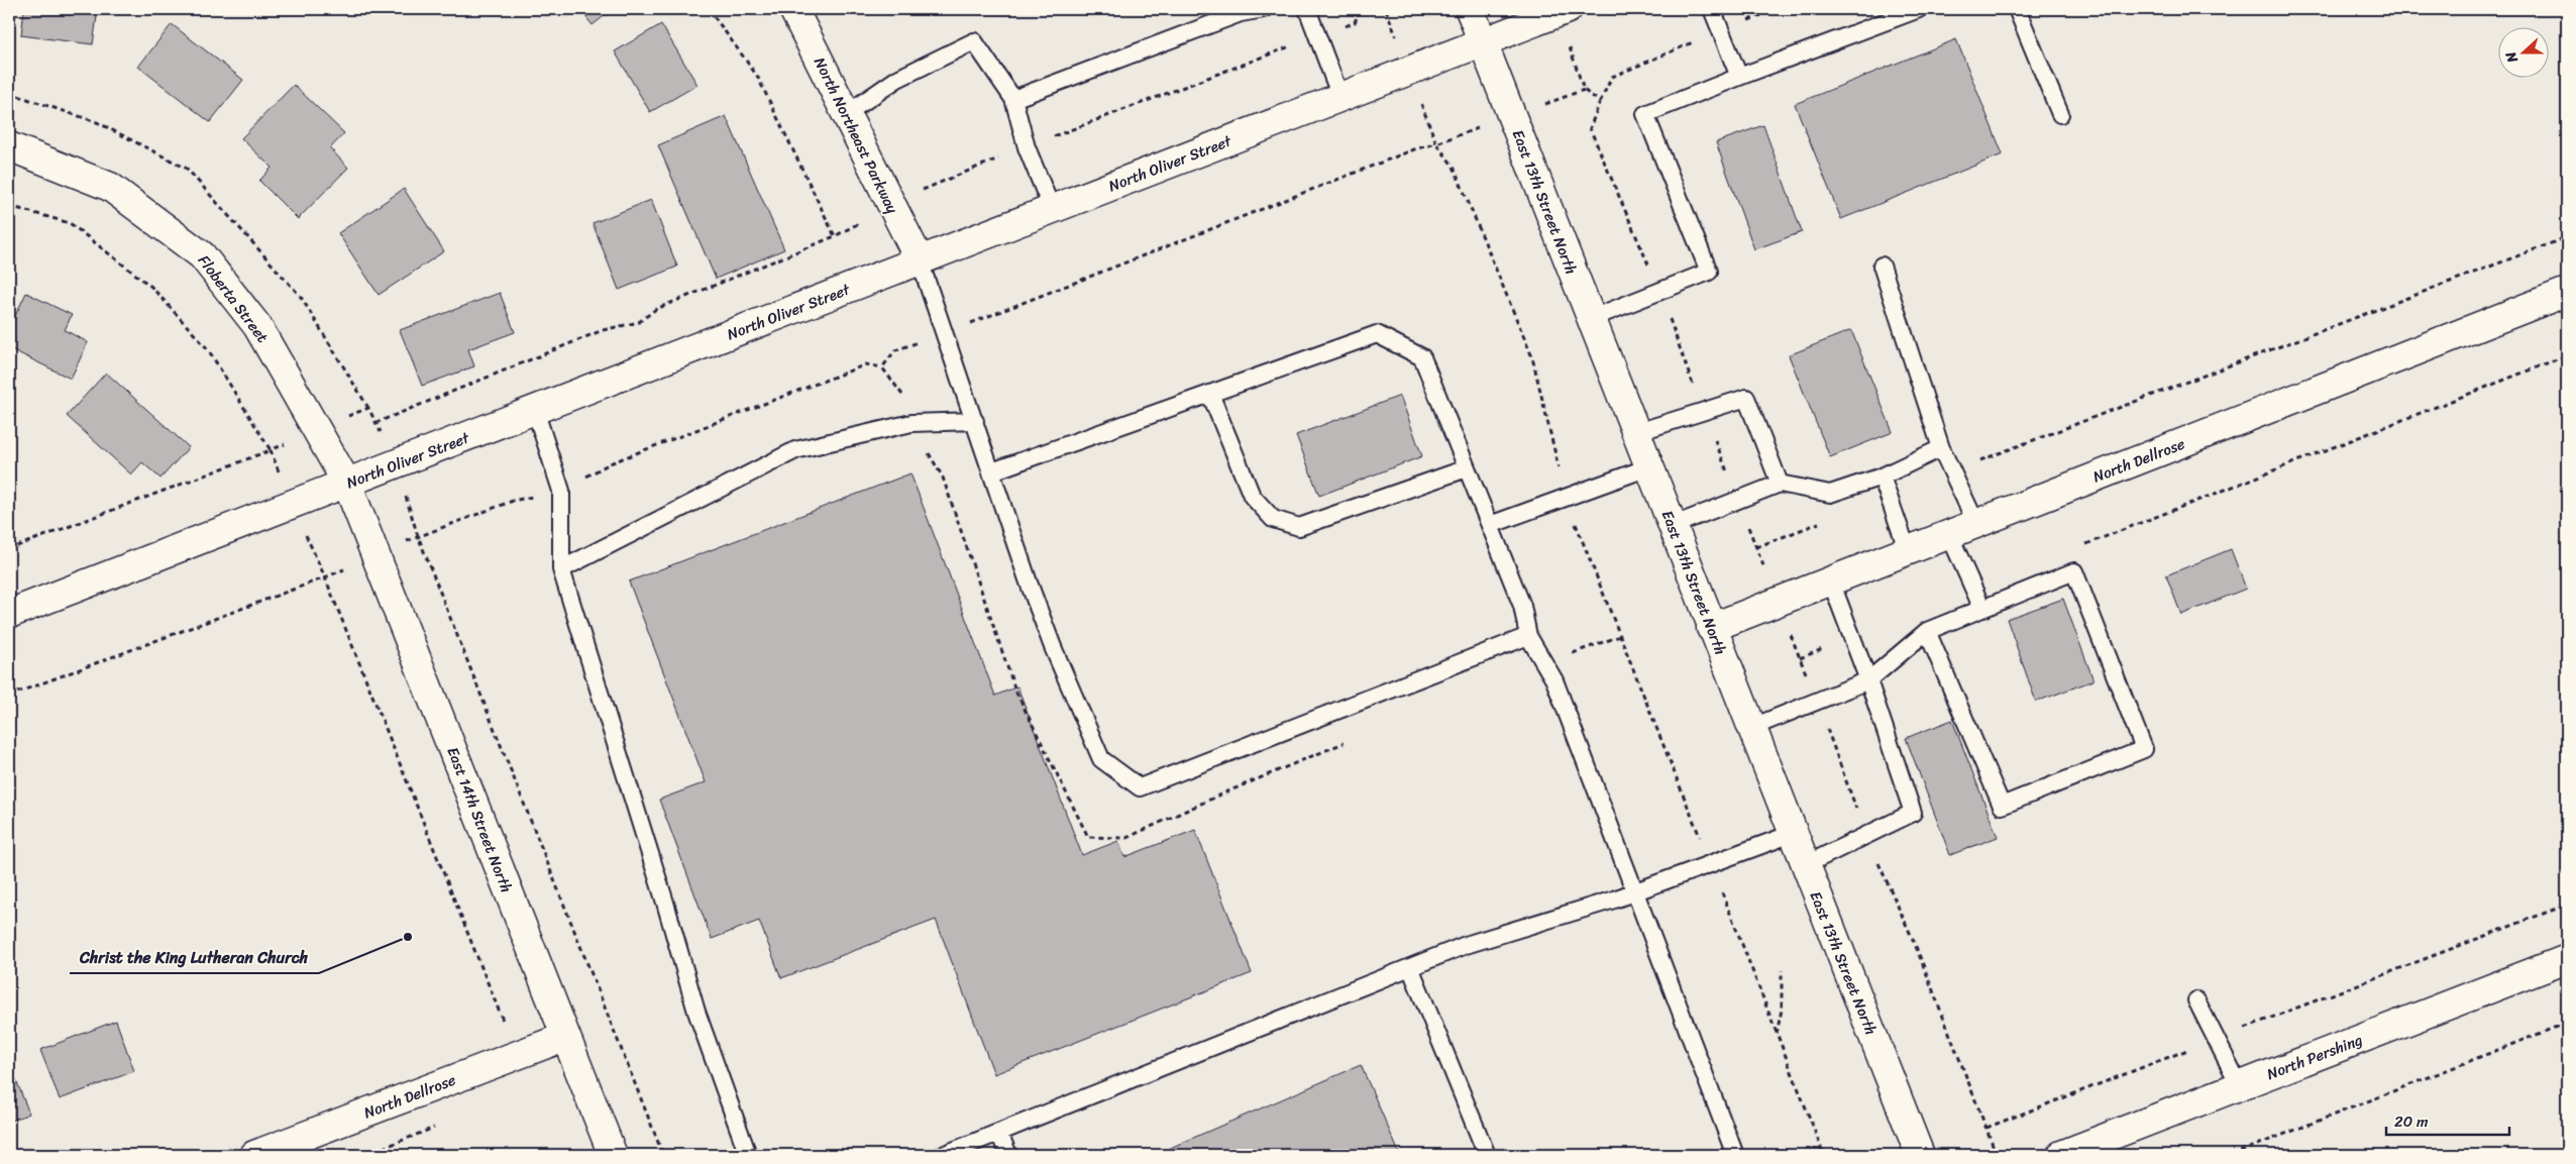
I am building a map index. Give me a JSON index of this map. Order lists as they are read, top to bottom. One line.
{"streets":{"street":["North Northeast Parkway","North Oliver Street","East 13th Street North","Floberta Street","North Dellrose","East 14th Street North","North Pershing"]},"crossings":[["North Northeast Parkway","North Oliver Street"],["North Oliver Street","East 13th Street North"],["North Oliver Street","Floberta Street"],["North Oliver Street","East 14th Street North"],["East 13th Street North","North Dellrose"],["Floberta Street","East 14th Street North"],["North Dellrose","East 14th Street North"]],"places":["Christ the King Lutheran Church"],"scale_bar":"20 m","north":"left"}
